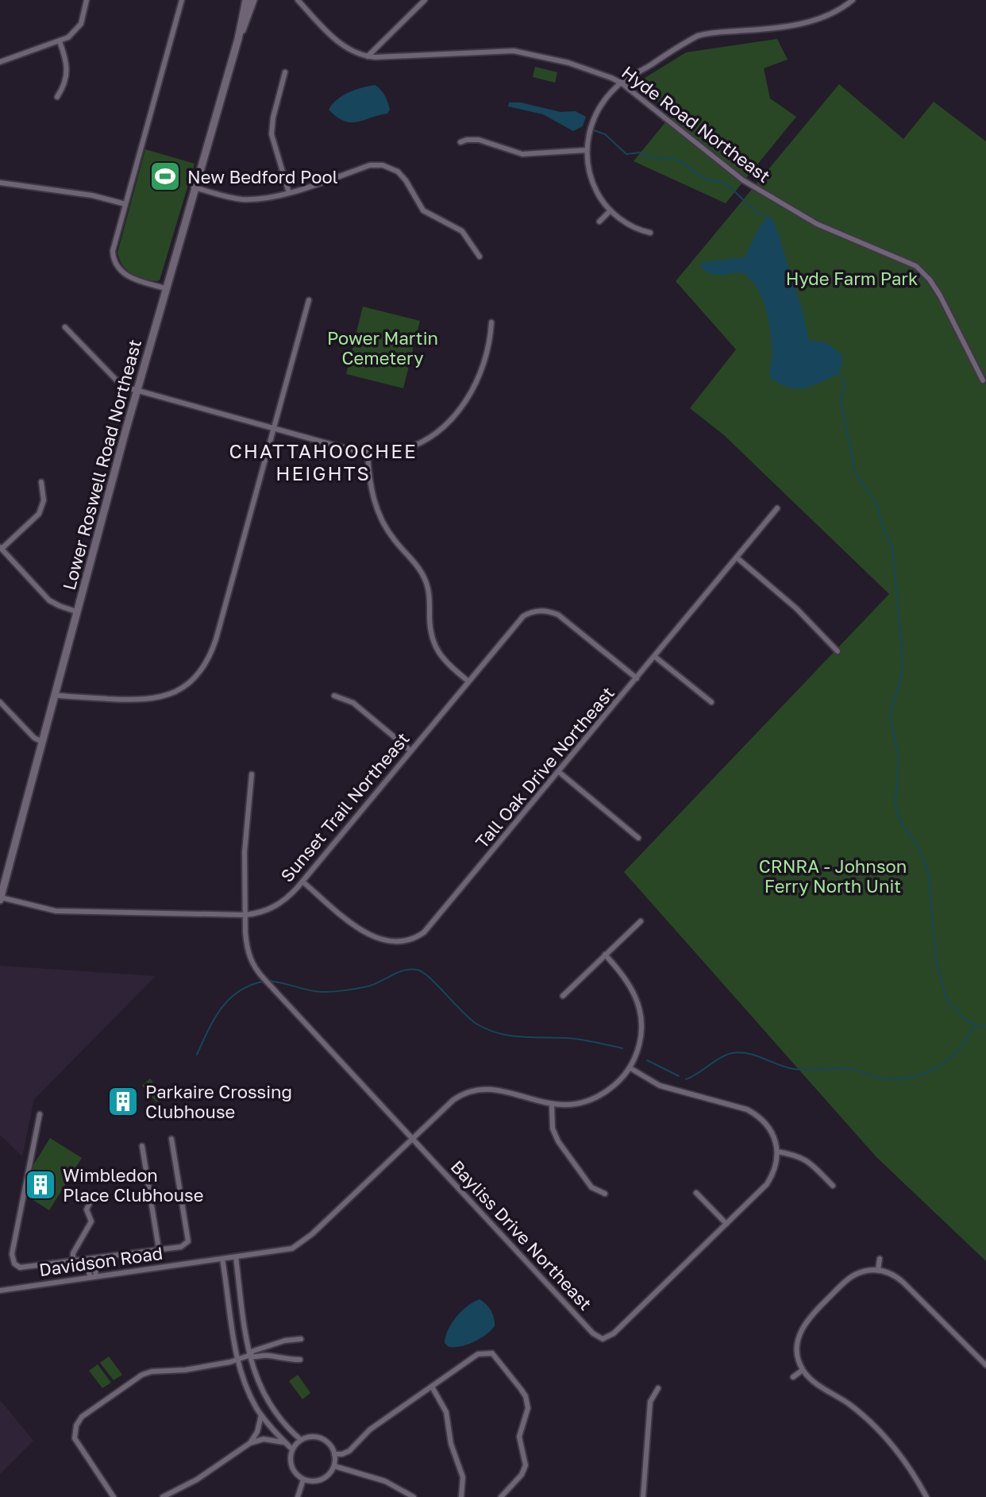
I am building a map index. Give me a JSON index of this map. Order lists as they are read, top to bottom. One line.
{"streets":{"street":["Hyde Road Northeast","Lower Roswell Road Northeast","Tall Oak Drive Northeast","Sunset Trail Northeast","Bayliss Drive Northeast","Davidson Road"]},"crossings":[["Lower Roswell Road Northeast","Sunset Trail Northeast"],["Tall Oak Drive Northeast","Sunset Trail Northeast"],["Sunset Trail Northeast","Bayliss Drive Northeast"],["Bayliss Drive Northeast","Davidson Road"]],"districts":["CHATTAHOOCHEE HEIGHTS"],"parks":["Hyde Farm Park","Power Martin Cemetery","CRNRA - Johnson Ferry North Unit"],"places":{"sports":["New Bedford Pool"],"building":["Parkaire Crossing Clubhouse","Wimbledon Place Clubhouse"]}}
